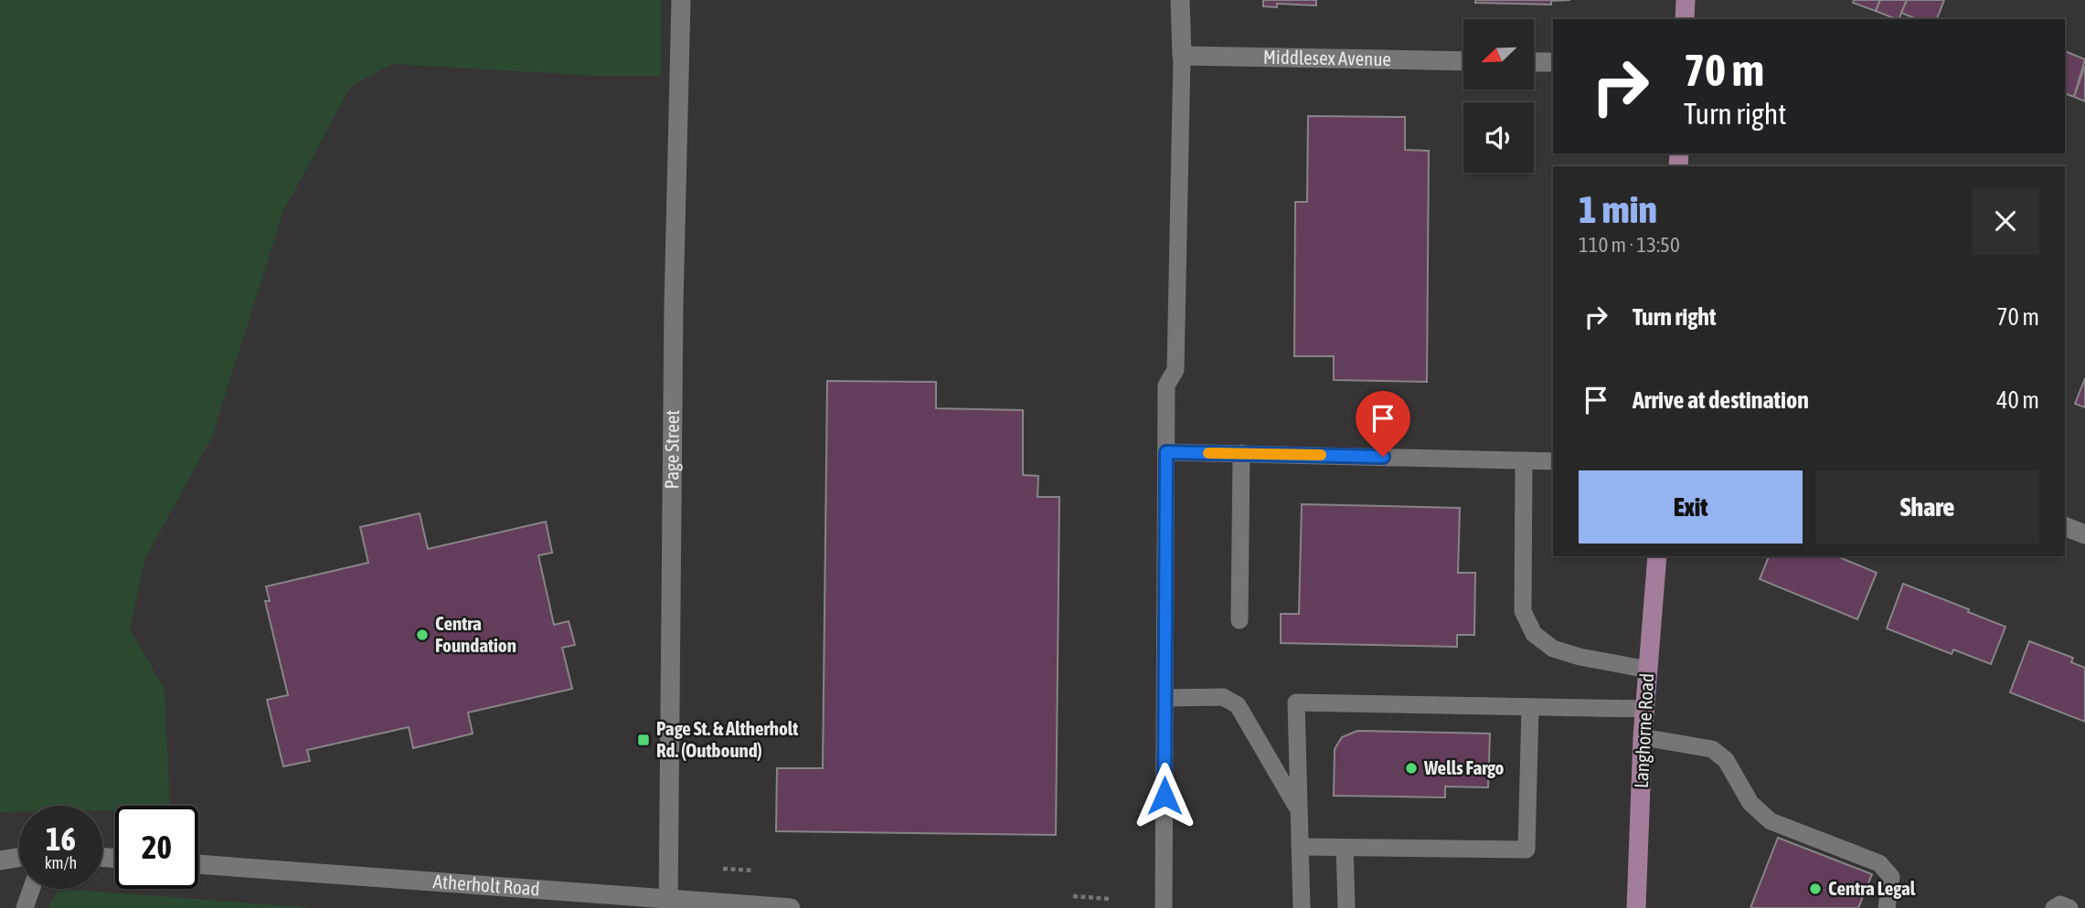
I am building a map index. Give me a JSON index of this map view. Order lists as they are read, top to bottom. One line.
{"streets":{"main road":["Langhorne Road"],"street":["Middlesex Avenue","Page Street","Atherholt Road"]},"crossings":[["Page Street","Atherholt Road"]],"places":{"other":["Centra Foundation","Wells Fargo","Centra Legal"],"transit":["Page St. & Altherholt Rd. (Outbound)"]},"north":"bottom left","page":{"turn":["70 m","Turn right"],"heading":["1 min","110 m · 13:50"],"list":[{"name":"Turn right","value":"70 m"},{"name":"Arrive at destination","value":"40 m"}],"buttons":["Exit","Share"],"speed":"16 km/h","limit":"20"}}
